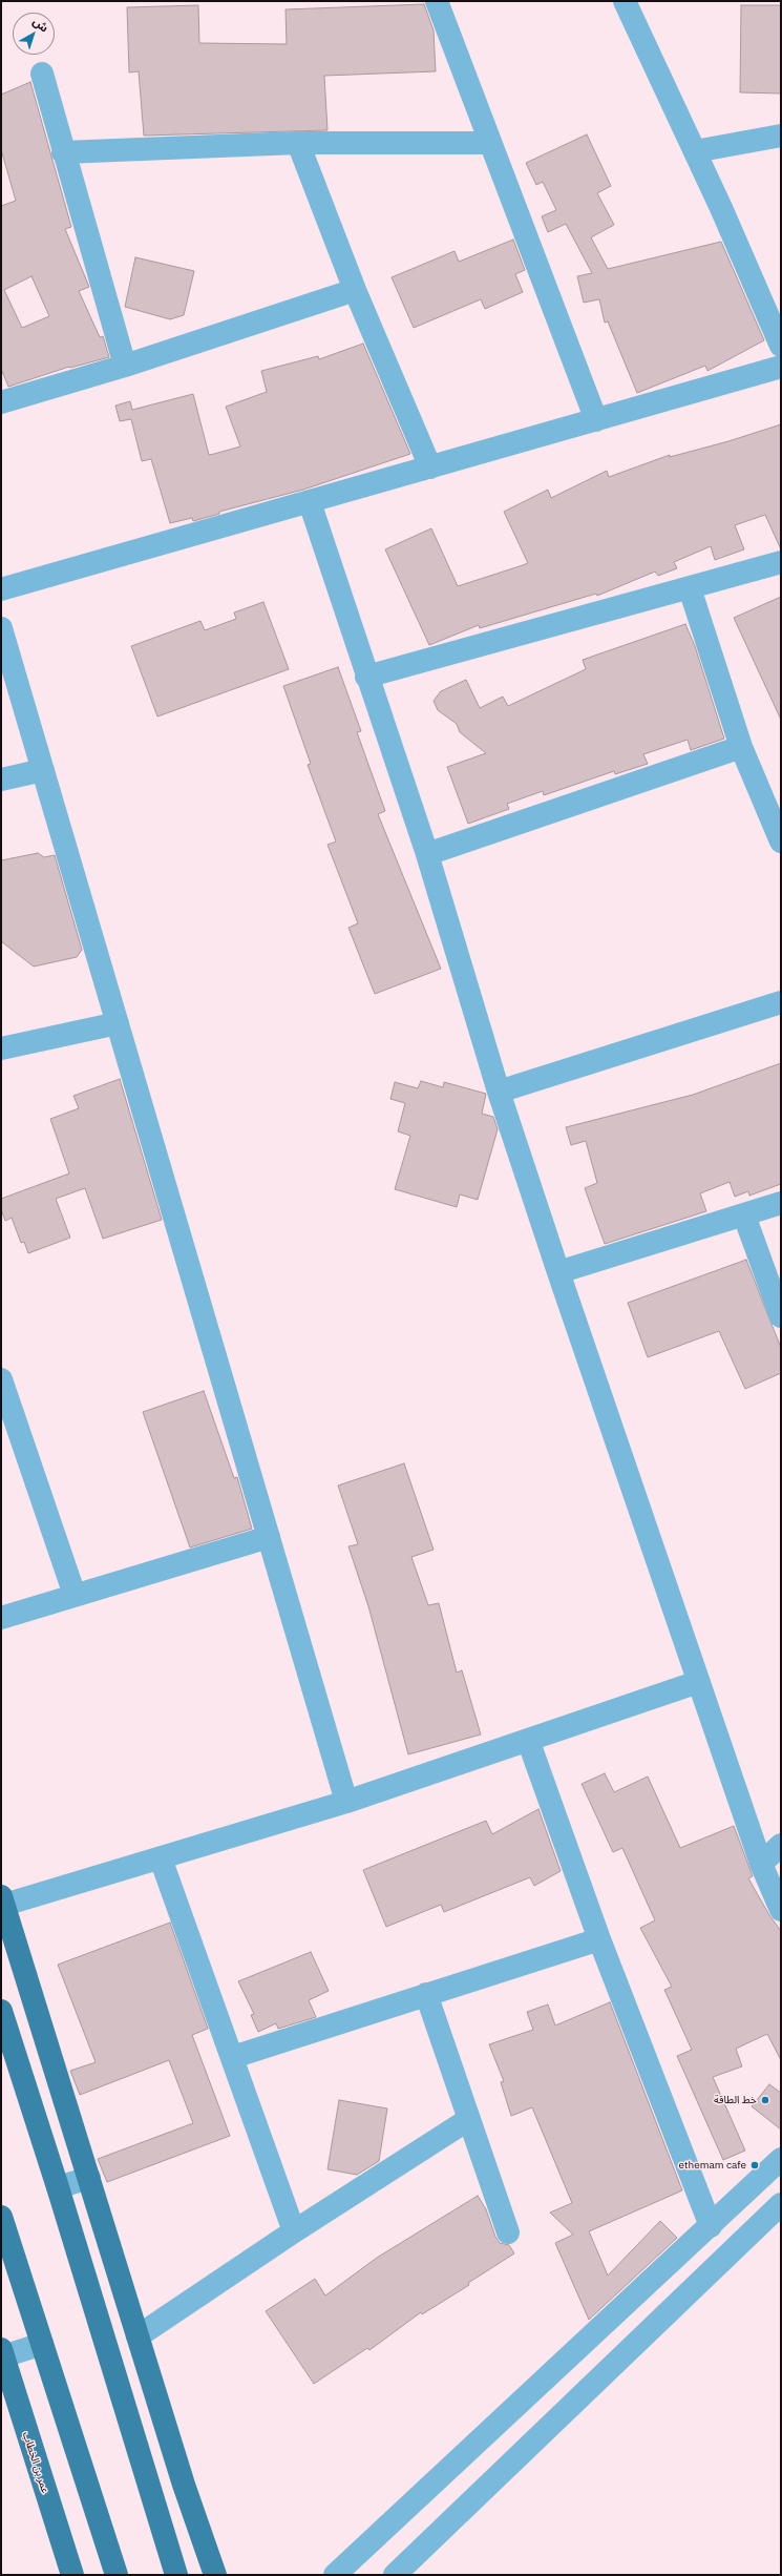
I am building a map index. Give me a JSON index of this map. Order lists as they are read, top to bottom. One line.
{"streets":{"main road":["عمر بن الخطاب"]},"places":["خط الطاقة","ethemam cafe"],"north":"top right"}
